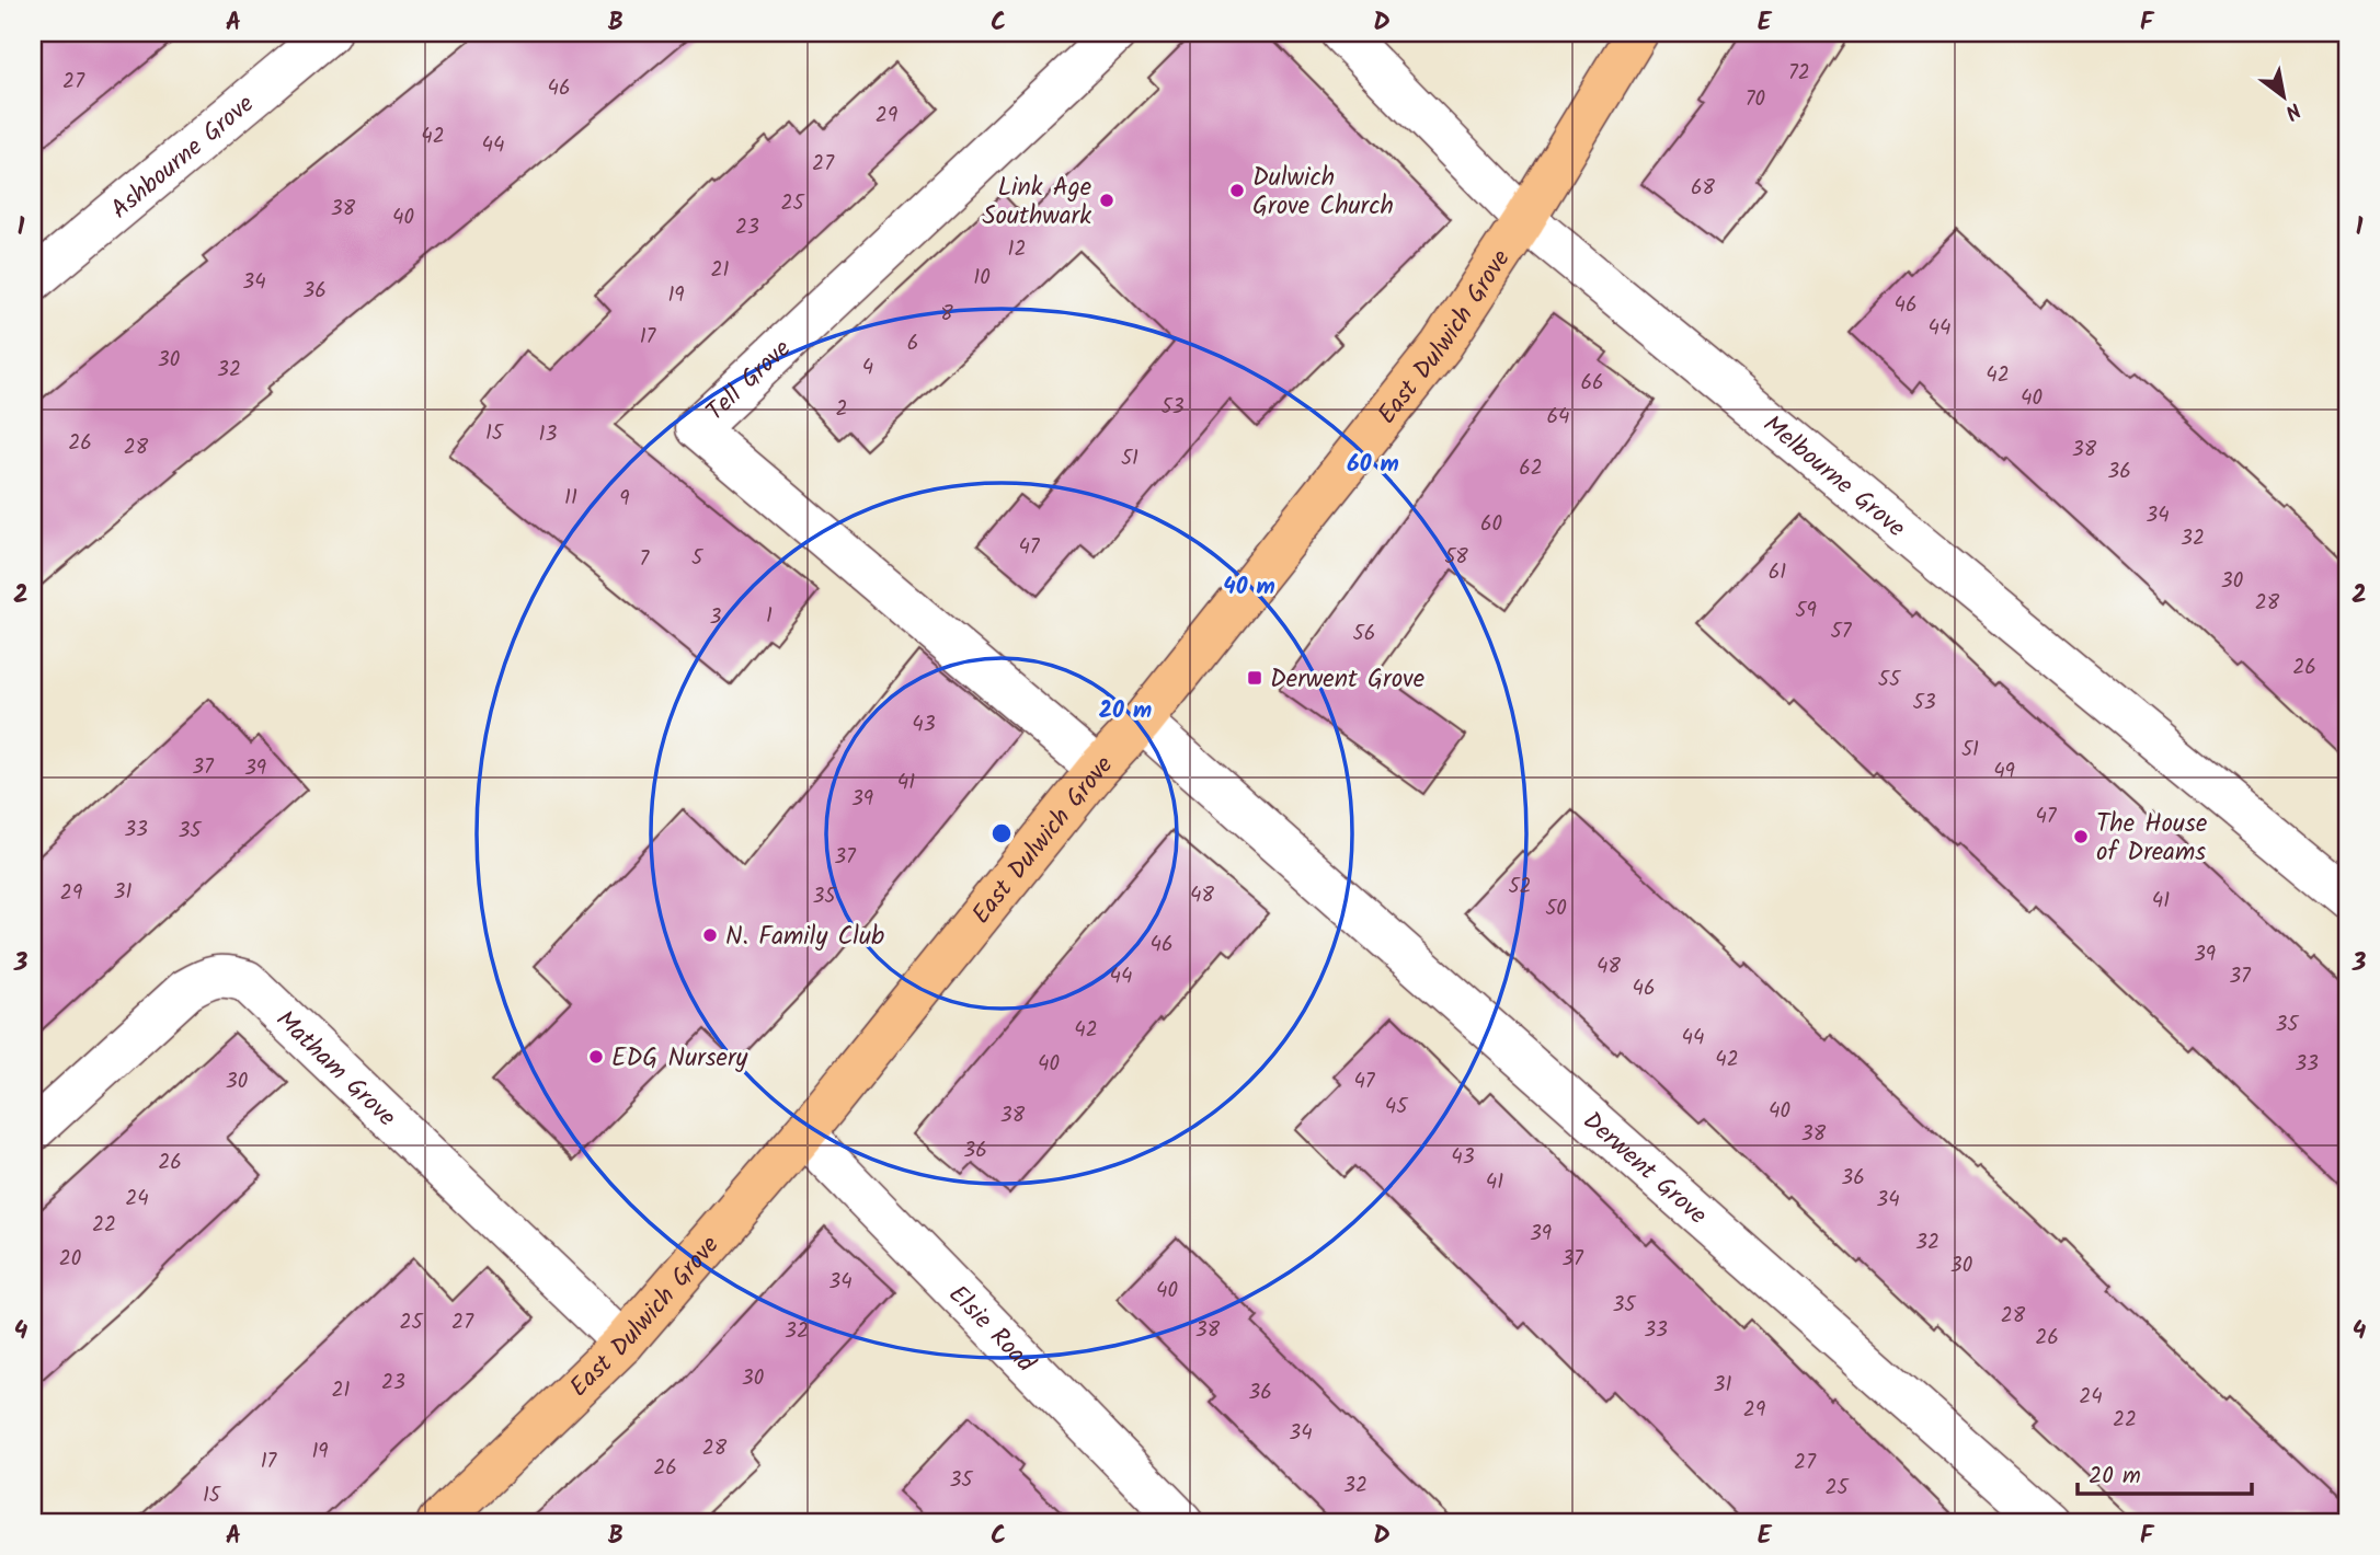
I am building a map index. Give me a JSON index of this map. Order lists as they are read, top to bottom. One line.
{"streets":{"main road":["East Dulwich Grove"],"street":["Ashbourne Grove","Tell Grove","Melbourne Grove","Matham Grove","Derwent Grove","Elsie Road"]},"crossings":[["East Dulwich Grove","Tell Grove"],["East Dulwich Grove","Melbourne Grove"],["East Dulwich Grove","Matham Grove"],["East Dulwich Grove","Derwent Grove"],["East Dulwich Grove","Elsie Road"]],"places":{"other":["Dulwich Grove Church","Link Age Southwark","The House of Dreams","N. Family Club","EDG Nursery"],"transit":["Derwent Grove"]},"house_numbers":["72","27","46","70","29","42","44","27","68","25","38","40","23","12","21","10","34","36","19","46","8","44","17","6","30","4","32","42","66","40","53","2","64","15","13","26","28","38","51","62","36","11","9","34","60","32","47","58","5","7","61","30","28","59","1","3","57","56","26","55","53","43","51","37","39","49","41","39","47","33","35","37","52","31","29","48","35","41","50","46","39","48","44","37","46","35","42","44","42","40","33","30","47","45","40","38","38","36","43","26","36","41","24","34","22","39","32","20","37","30","34","40","35","28","25","27","38","33","32","26","30","23","31","21","36","24","29","22","34","28","19","17","27","26","35","32","25","15"],"scale_bar":"20 m","north":"bottom right","grid":{"columns":["A","B","C","D","E","F"],"rows":["1","2","3","4"]},"rings":["60 m","40 m","20 m"]}
